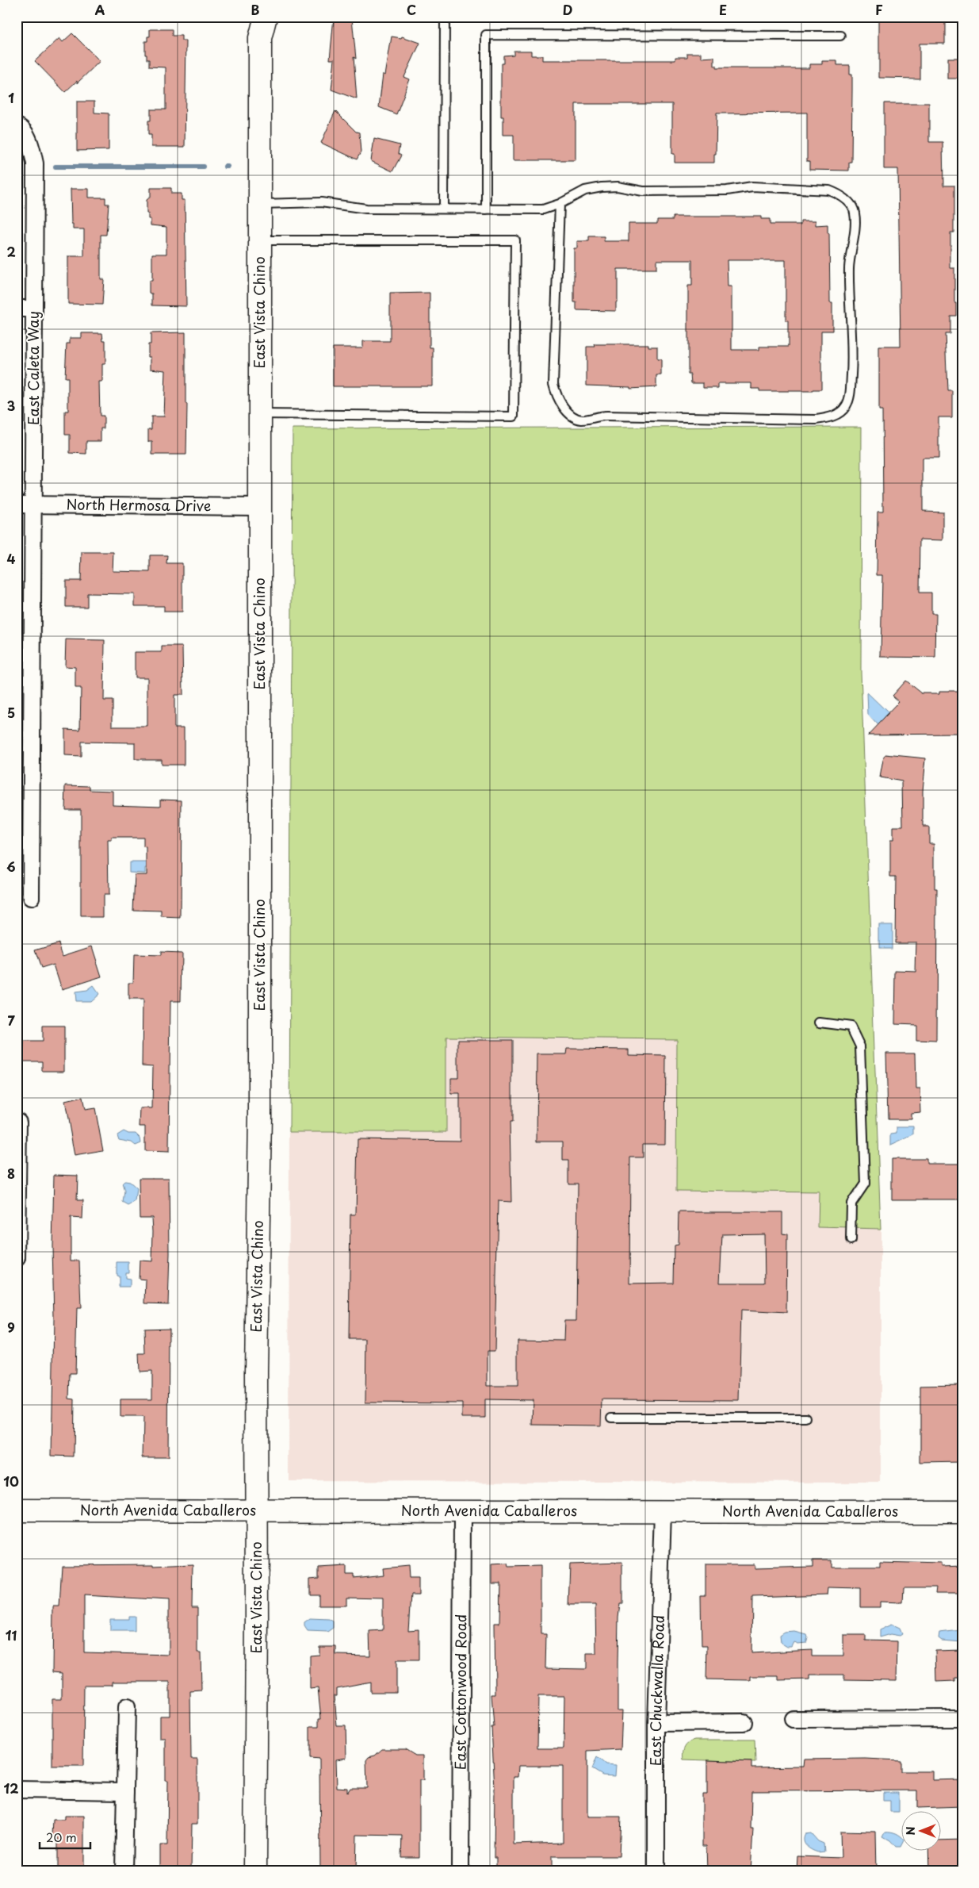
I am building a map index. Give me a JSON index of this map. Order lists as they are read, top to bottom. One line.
{"streets":{"main road":["East Vista Chino","North Avenida Caballeros"],"street":["East Caleta Way","North Hermosa Drive","East Cottonwood Road","East Chuckwalla Road"]},"crossings":[["East Vista Chino","North Hermosa Drive"],["East Vista Chino","North Avenida Caballeros"],["East Caleta Way","North Hermosa Drive"],["North Avenida Caballeros","East Cottonwood Road"],["North Avenida Caballeros","East Chuckwalla Road"]],"scale_bar":"20 m","north":"left","grid":{"columns":["A","B","C","D","E","F"],"rows":["1","2","3","4","5","6","7","8","9","10","11","12"]}}
